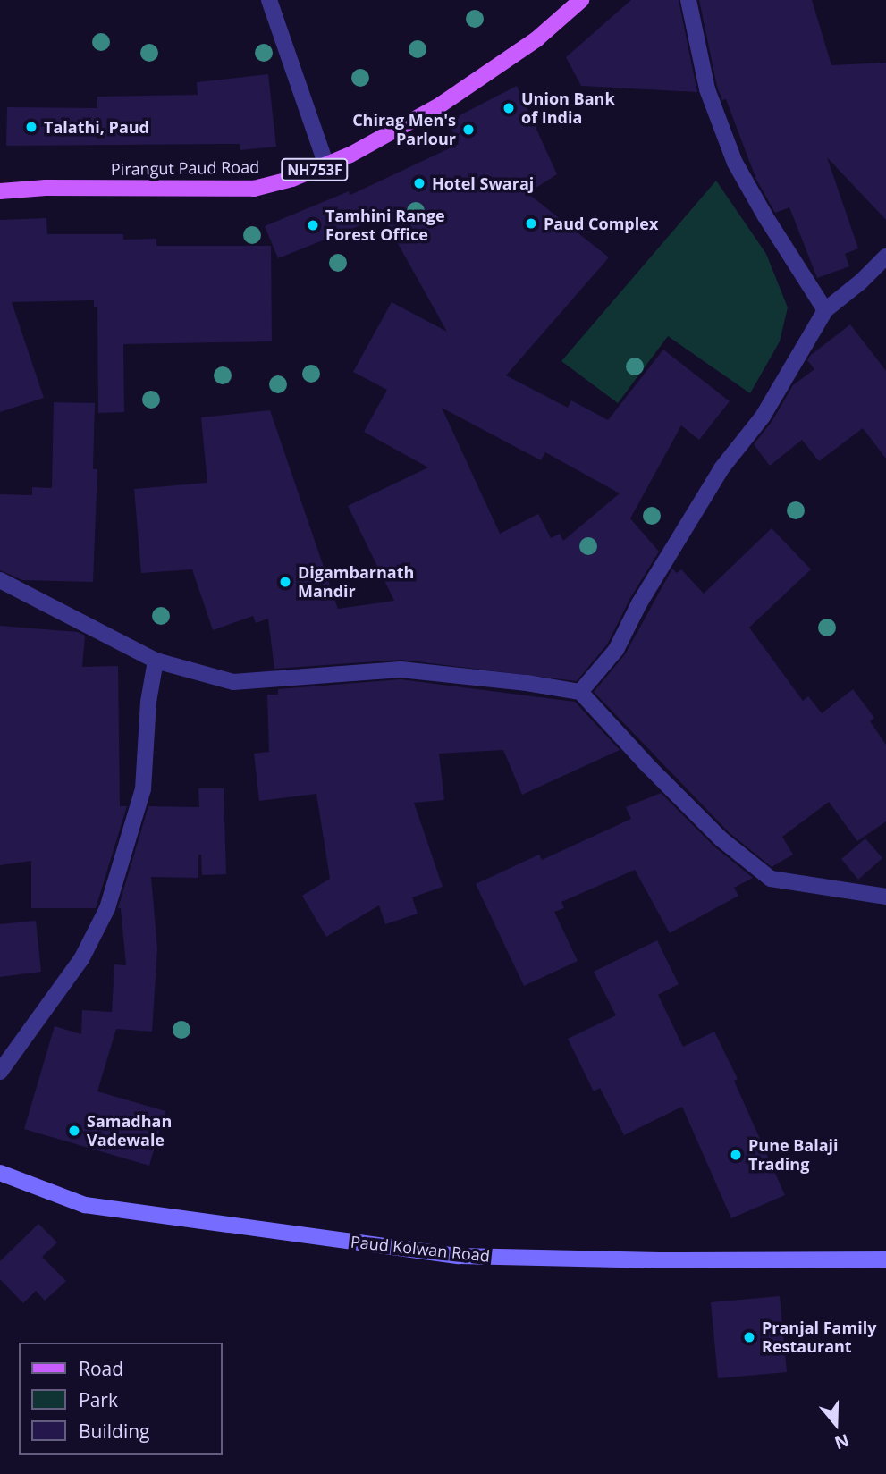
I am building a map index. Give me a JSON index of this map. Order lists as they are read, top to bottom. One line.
{"streets":{"main road":["Pirangut Paud Road","NH753F","Paud Kolwan Road"]},"places":["Union Bank of India","Talathi, Paud","Chirag Men's Parlour","Hotel Swaraj","Paud Complex","Tamhini Range Forest Office","Digambarnath Mandir","Samadhan Vadewale","Pune Balaji Trading","Pranjal Family Restaurant"],"legend":["Road","Park","Building"],"north":"bottom"}
